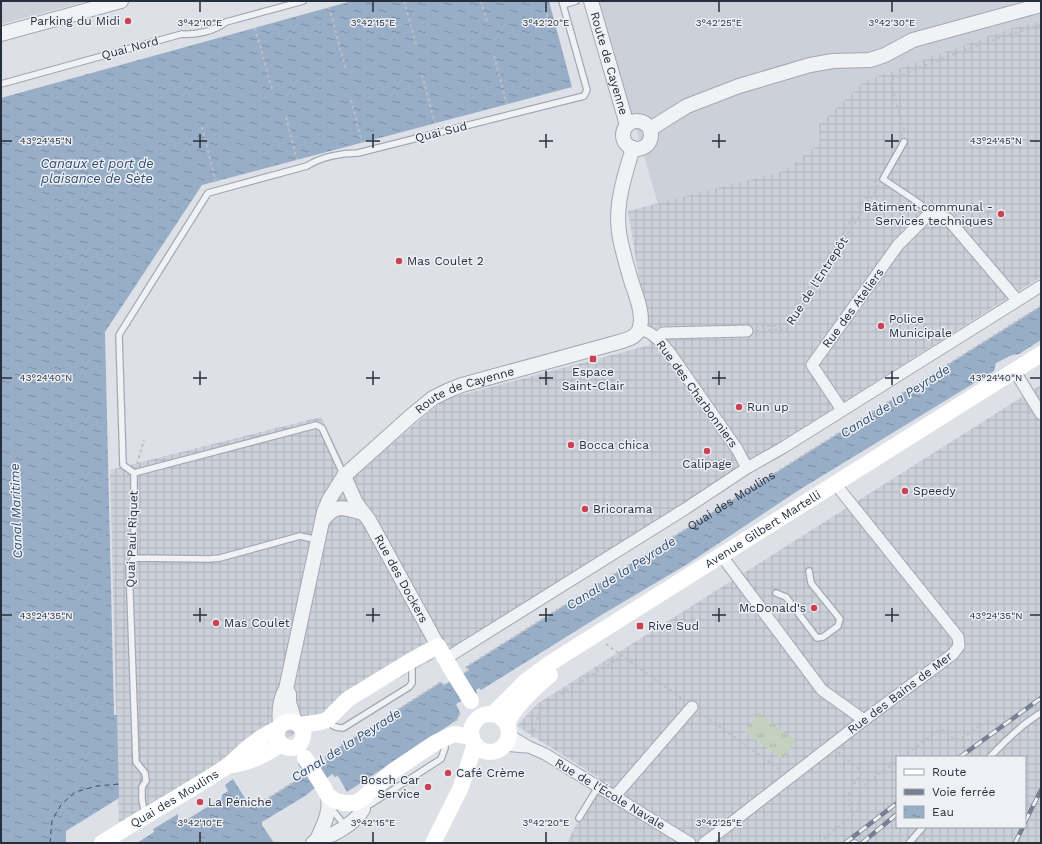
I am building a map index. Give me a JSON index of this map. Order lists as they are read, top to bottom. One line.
{"streets":{"main road":["Quai des Moulins","Avenue Gilbert Martelli"],"street":["Route de Cayenne","Rue des Ateliers","Rue des Charbonniers","Rue des Dockers","Rue des Bains de Mer","Rue de l'École Navale"],"lane":["Quai Nord","Quai Sud","Quai Paul Riquet"],"path":["Rue de l'Entrepôt"]},"crossings":[["Route de Cayenne","Rue des Charbonniers"],["Route de Cayenne","Rue des Dockers"],["Quai Sud","Quai Paul Riquet"],["Rue des Ateliers","Quai des Moulins"],["Rue des Charbonniers","Quai des Moulins"],["Quai des Moulins","Quai Paul Riquet"],["Quai des Moulins","Rue des Dockers"],["Avenue Gilbert Martelli","Rue des Bains de Mer"],["Avenue Gilbert Martelli","Rue de l'École Navale"]],"water":["Canaux et port de plaisance de Sète","Canal de la Peyrade","Canal Maritime"],"places":{"other":["Parking du Midi","Bâtiment communal - Services techniques","Mas Coulet 2","Police Municipale","Run up","Bocca chica","Calipage","Speedy","Bricorama","McDonald's","Mas Coulet","Café Crème","Bosch Car Service","La Péniche"],"transit":["Espace Saint-Clair","Rive Sud"]},"legend":["Route","Voie ferrée","Eau"],"coordinates":["3°42'10\"E","3°42'15\"E","3°42'20\"E","3°42'25\"E","3°42'30\"E","43°24'45\"N","43°24'40\"N","43°24'35\"N"]}
